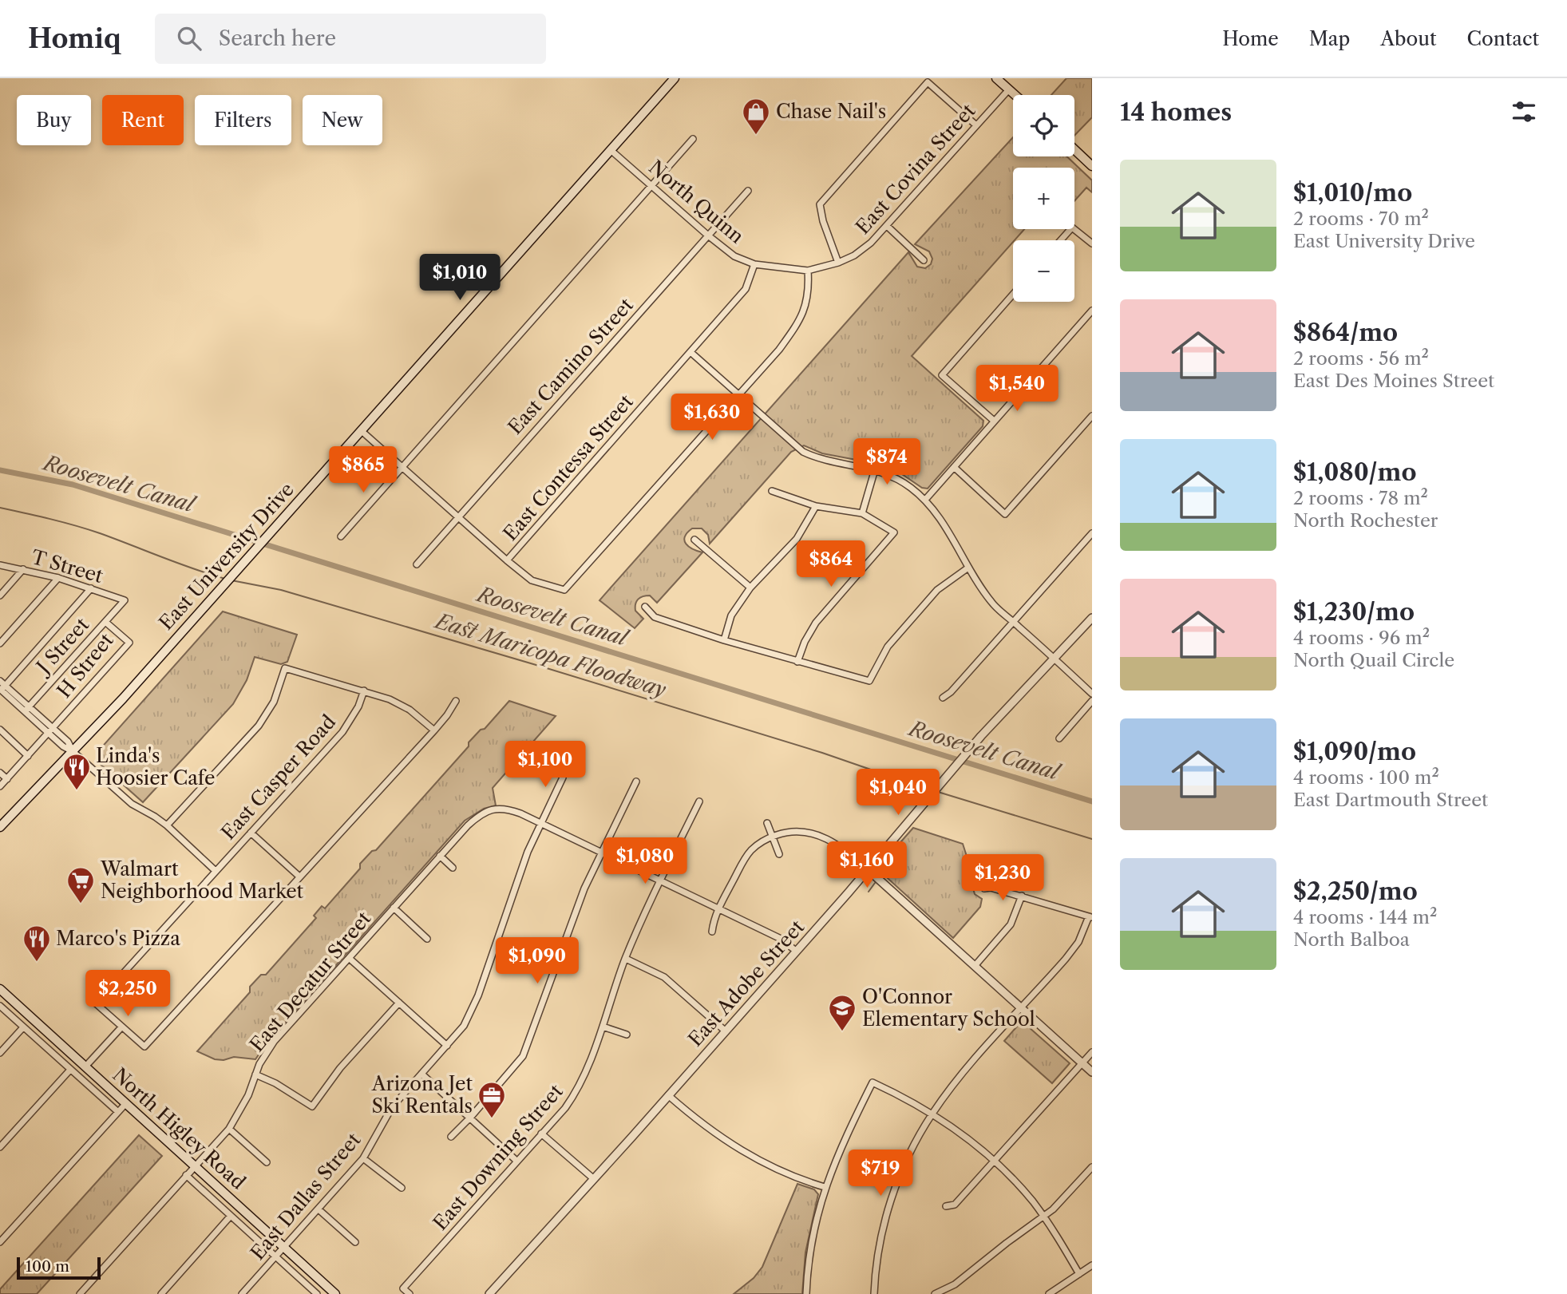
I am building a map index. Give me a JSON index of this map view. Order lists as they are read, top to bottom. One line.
{"streets":{"main road":["East University Drive","North Higley Road"],"street":["East Covina Street","North Quinn","East Camino Street","East Contessa Street","T Street","J Street","H Street","East Casper Road","East Decatur Street","East Adobe Street","East Downing Street","East Dallas Street"]},"crossings":[["East Covina Street","North Quinn"],["North Quinn","East Camino Street"],["North Quinn","East Contessa Street"],["North Quinn","East University Drive"],["T Street","J Street"],["J Street","H Street"],["East Decatur Street","North Higley Road"],["East Decatur Street","East Dallas Street"],["North Higley Road","East Dallas Street"]],"water":["Roosevelt Canal","East Maricopa Floodway"],"places":{"shop":["Chase Nail's"],"restaurant":["Linda's Hoosier Cafe","Marco's Pizza"],"supermarket":["Walmart Neighborhood Market"],"school or university":["O'Connor Elementary School"],"office":["Arizona Jet Ski Rentals"]},"scale_bar":"100 m","page":{"header":"Homiq","search":"Search here","nav":["Home","Map","About","Contact"],"heading":"14 homes","map_buttons":["+","−"],"chip":["Buy","Rent","Filters","New"],"list":[{"name":"$1,010/mo","note":"2 rooms · 70 m² · East University Drive"},{"name":"$864/mo","note":"2 rooms · 56 m² · East Des Moines Street"},{"name":"$1,080/mo","note":"2 rooms · 78 m² · North Rochester"},{"name":"$1,230/mo","note":"4 rooms · 96 m² · North Quail Circle"},{"name":"$1,090/mo","note":"4 rooms · 100 m² · East Dartmouth Street"},{"name":"$2,250/mo","note":"4 rooms · 144 m² · North Balboa"}],"price":["$1,010","$1,540","$1,630","$874","$865","$864","$1,100","$1,040","$1,080","$1,160","$1,230","$1,090","$2,250","$719"],"scale":"100 m"}}
